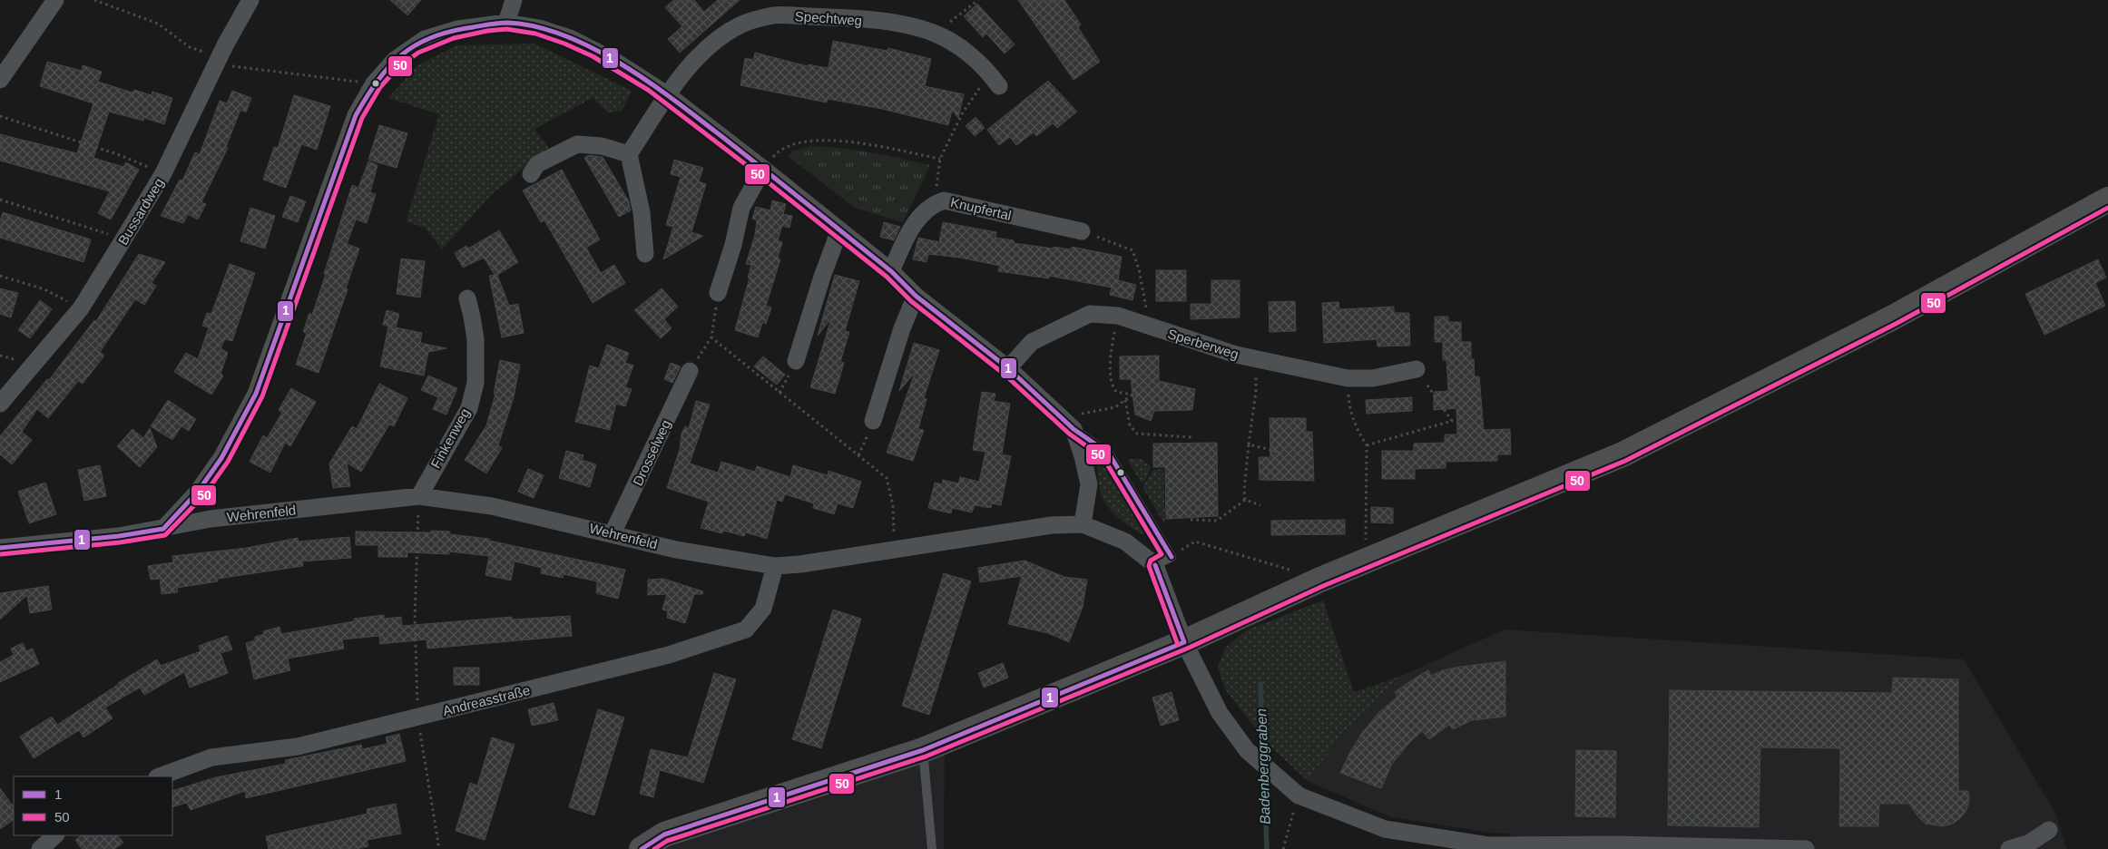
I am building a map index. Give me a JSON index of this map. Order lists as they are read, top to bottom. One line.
{"streets":{"street":["Spechtweg","Knupfertal","Bussardweg","Sperberweg","Finkenweg","Drosselweg","Wehrenfeld","Andreasstraße"]},"crossings":[["Finkenweg","Wehrenfeld"],["Drosselweg","Wehrenfeld"],["Wehrenfeld","Andreasstraße"]],"water":["Badenberggraben"],"lines":["transit line 1","transit line 50"],"legend":["1","50"]}
